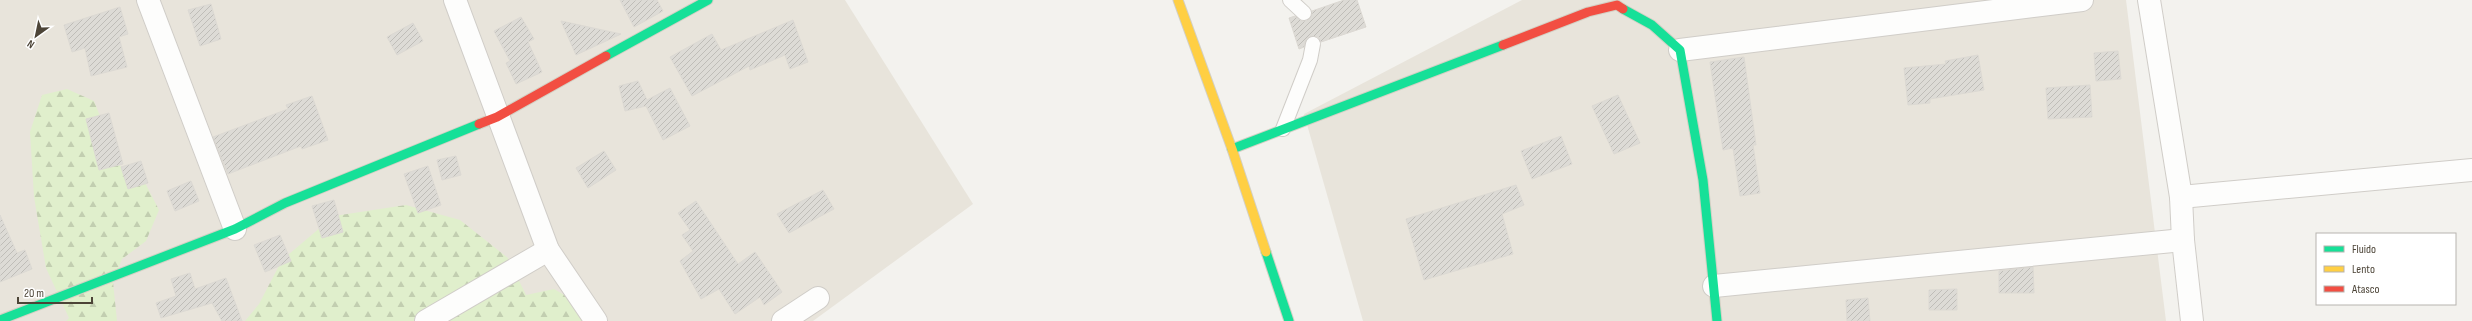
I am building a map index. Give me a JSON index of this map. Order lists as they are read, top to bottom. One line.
{"legend":["Fluido","Lento","Atasco"],"scale_bar":"20 m","north":"bottom left"}
